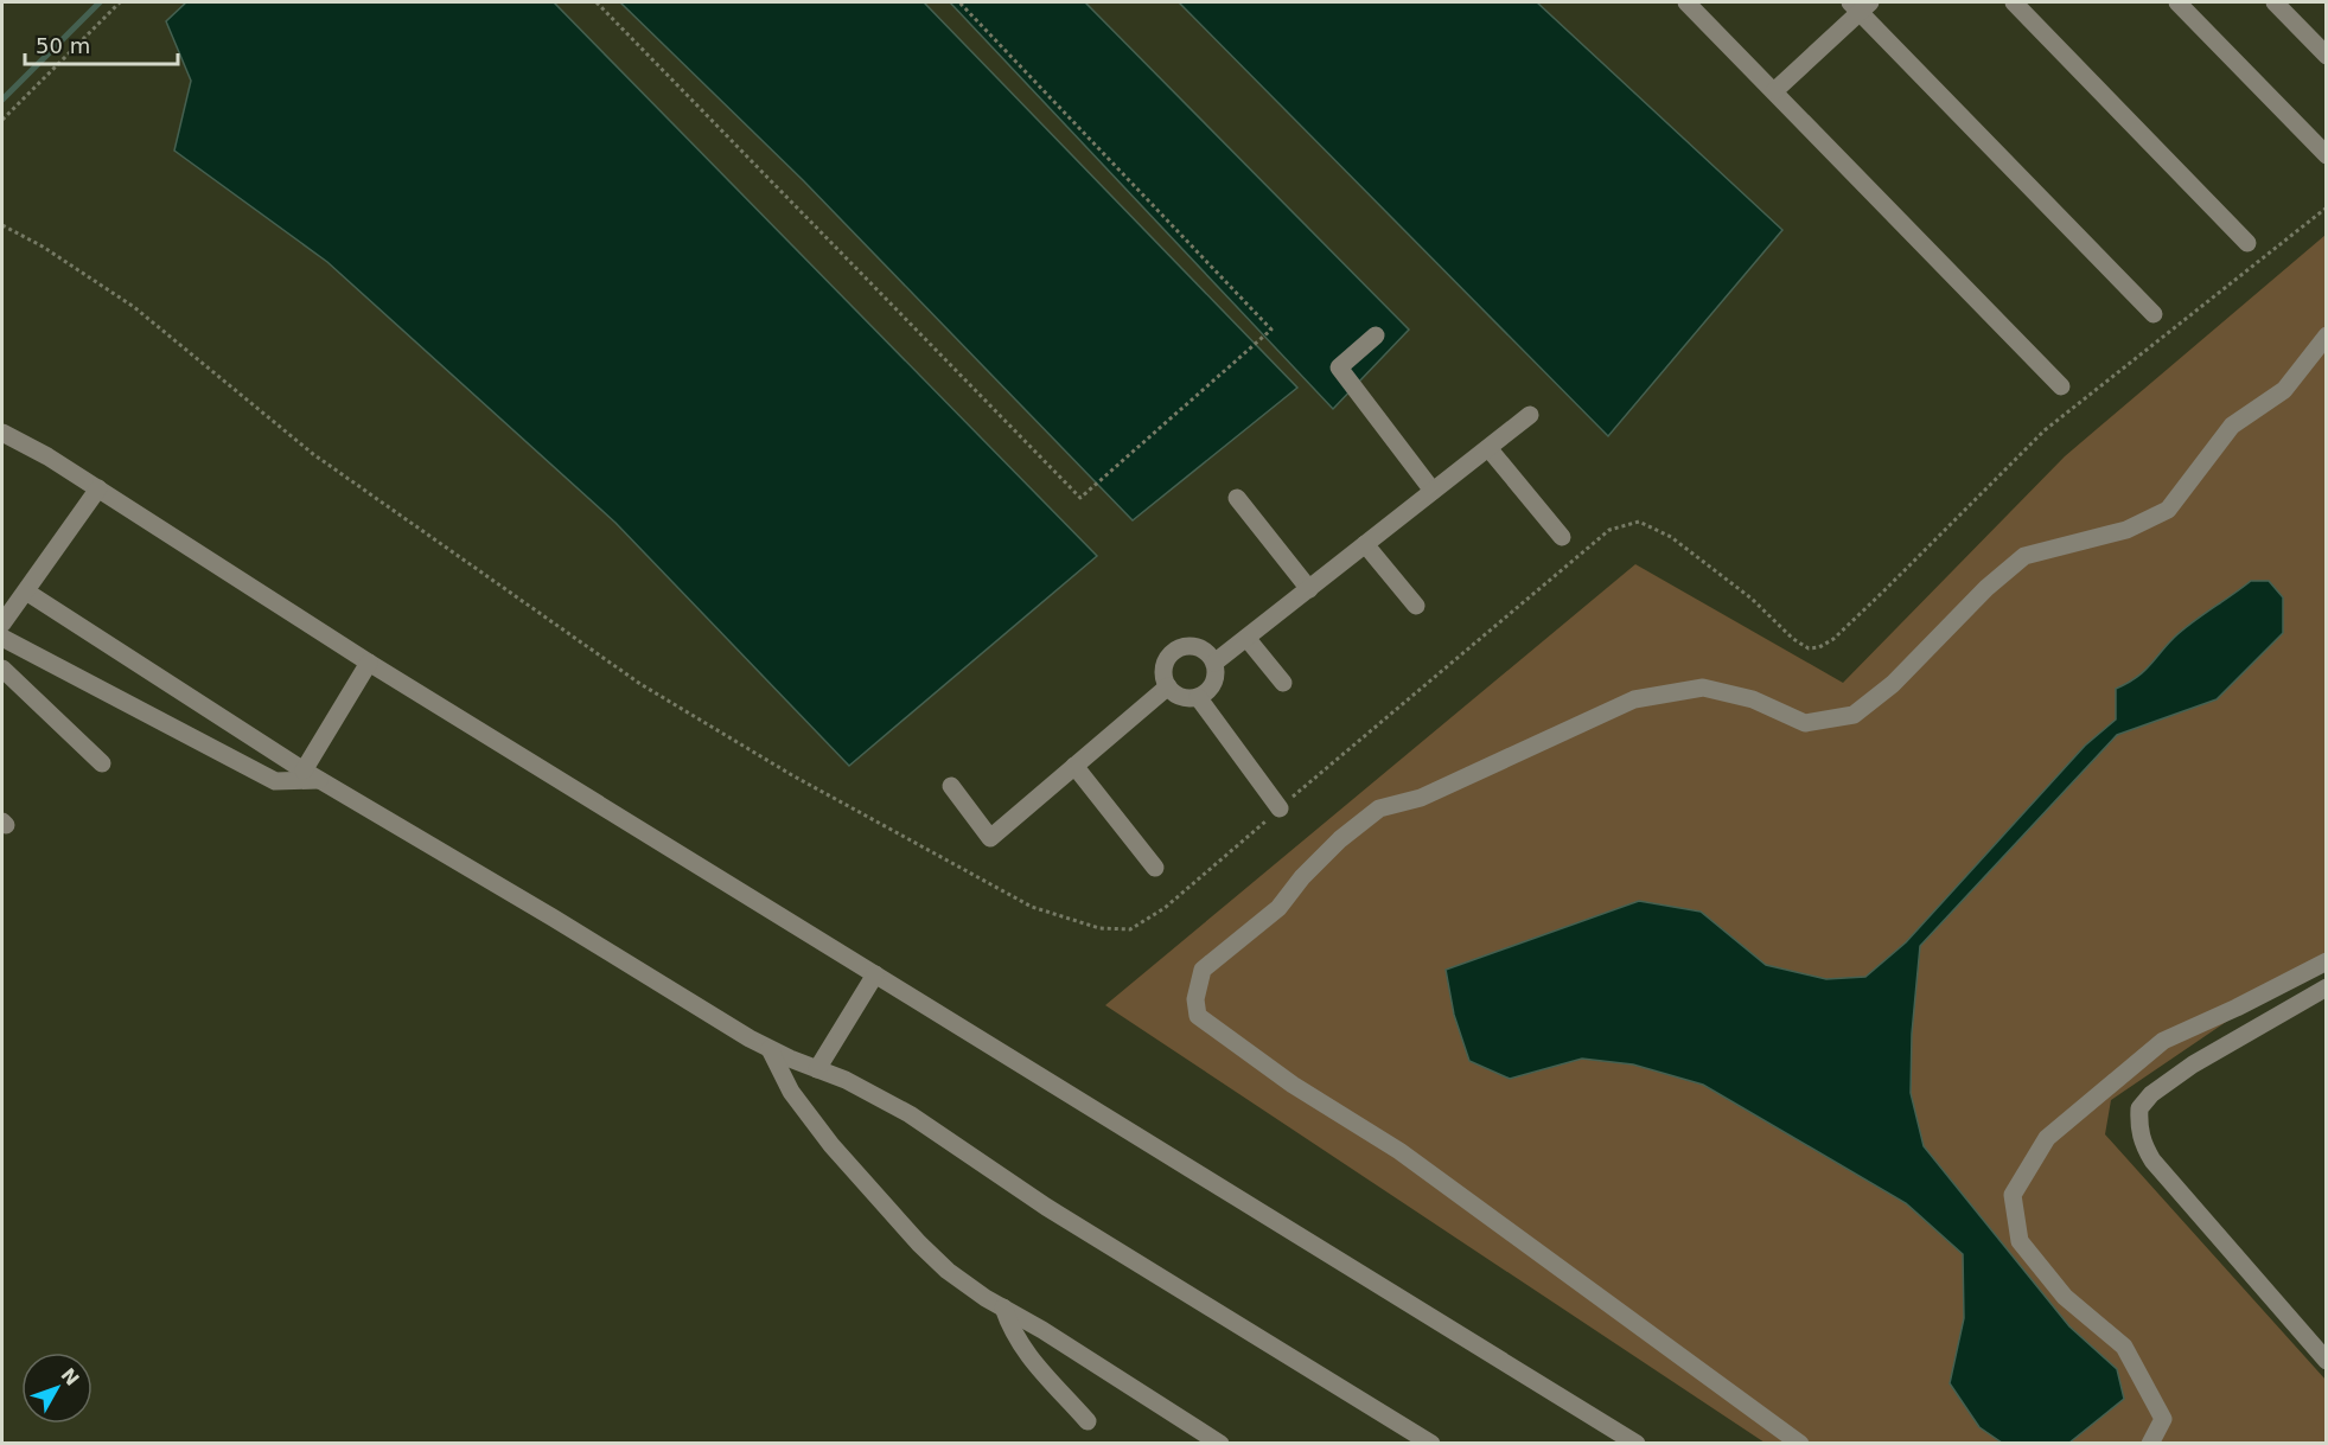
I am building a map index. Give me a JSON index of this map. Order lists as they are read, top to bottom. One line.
{"scale_bar":"50 m","north":"top right"}
